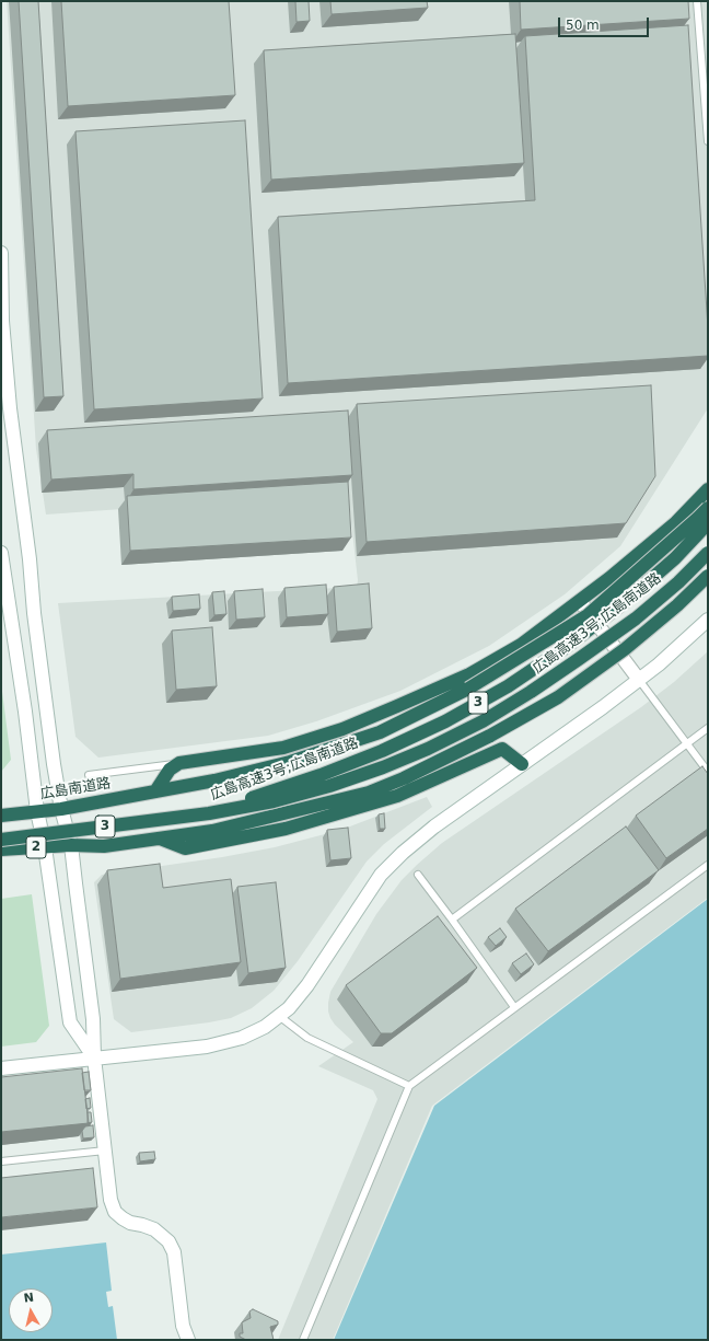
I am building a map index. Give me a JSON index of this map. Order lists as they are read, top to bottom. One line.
{"streets":{"highway":["広島高速3号;広島南道路","3","広島南道路","2"]},"crossings":[["広島高速3号;広島南道路","3"]],"scale_bar":"50 m","north":"top"}
